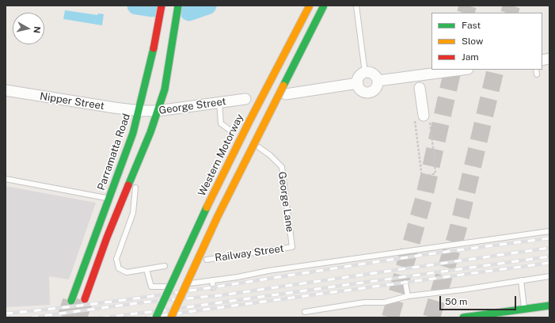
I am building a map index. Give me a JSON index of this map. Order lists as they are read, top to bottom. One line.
{"streets":{"main road":["Parramatta Road","Western Motorway"],"street":["Nipper Street","George Street"],"lane":["George Lane","Railway Street"]},"crossings":[["Nipper Street","George Street"],["Nipper Street","Parramatta Road"],["George Street","Parramatta Road"],["George Lane","Railway Street"]],"legend":["Fast","Slow","Jam"],"scale_bar":"50 m","north":"right"}
